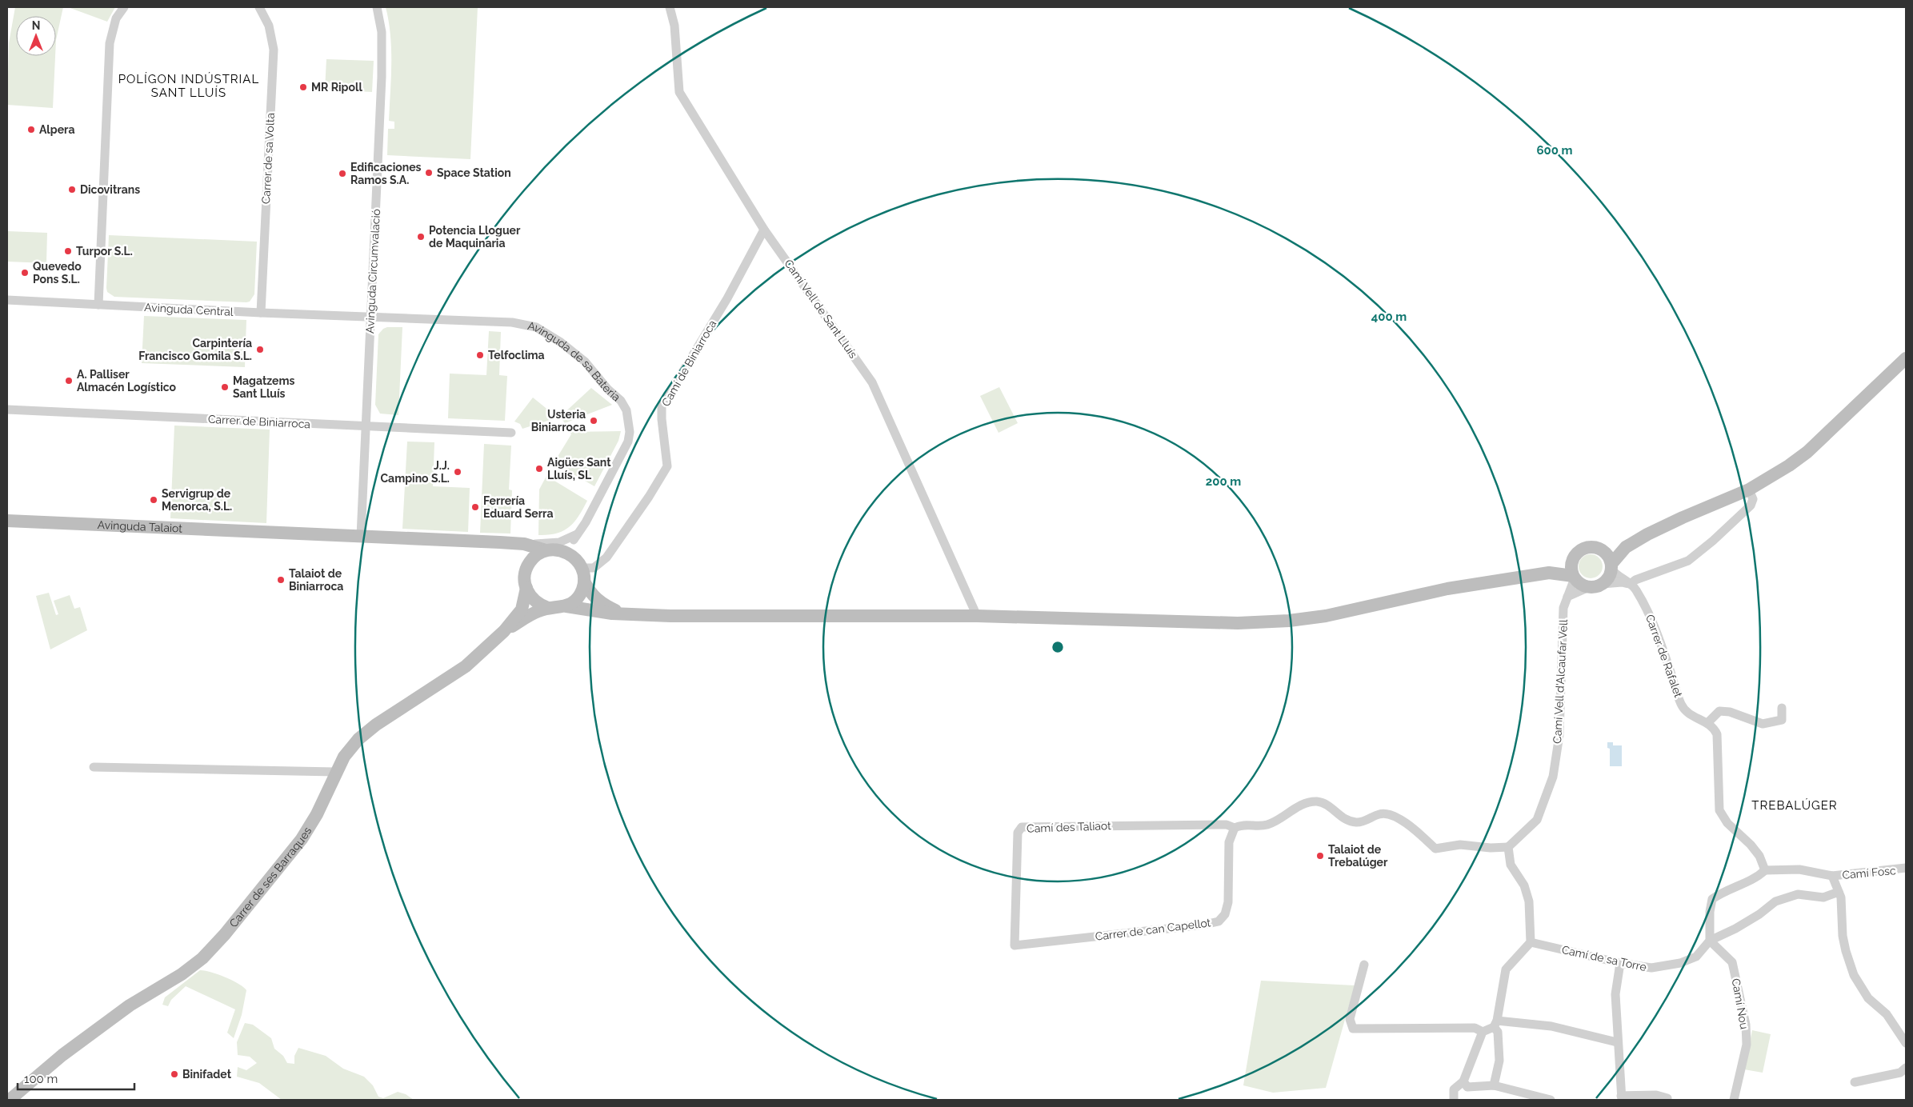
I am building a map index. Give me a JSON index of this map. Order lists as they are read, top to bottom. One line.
{"streets":{"main road":["Avinguda Talaiot","Carrer de ses Barraques"],"street":["Carrer de sa Volta","Avinguda Circumvalació","Camí Vell de Sant Lluís","Avinguda Central","Camí de Biniarroca","Avinguda de sa Bateria","Carrer de Biniarroca","Carrer de Rafalet","Camí Vell d'Alcaufar Vell","Camí des Taliaot","Camí Fosc","Carrer de can Capellot","Camí de sa Torre","Camí Nou"]},"crossings":[["Carrer de sa Volta","Avinguda Central"],["Avinguda Circumvalació","Avinguda Central"],["Avinguda Circumvalació","Avinguda de sa Bateria"],["Avinguda Circumvalació","Carrer de Biniarroca"],["Avinguda Circumvalació","Avinguda Talaiot"],["Camí Vell de Sant Lluís","Camí de Biniarroca"],["Avinguda Central","Avinguda de sa Bateria"],["Camí des Taliaot","Carrer de can Capellot"],["Camí de sa Torre","Camí Nou"]],"districts":["POLÍGON INDÚSTRIAL SANT LLUÍS","TREBALÚGER"],"places":["MR Ripoll","Alpera","Space Station","Edificaciones Ramos S.A.","Dicovitrans","Potencia Lloguer de Maquinaria","Turpor S.L.","Quevedo Pons S.L.","Carpintería Francisco Gomila S.L.","Telfoclima","A. Palliser Almacén Logístico","Magatzems Sant Lluís","Usteria Biniarroca","Aigües Sant Lluís, SL","J.J. Campino S.L.","Servigrup de Menorca, S.L.","Ferrería Eduard Serra","Talaiot de Biniarroca","Talaiot de Trebalúger","Binifadet"],"scale_bar":"100 m","north":"top","rings":["600 m","400 m","200 m"]}
